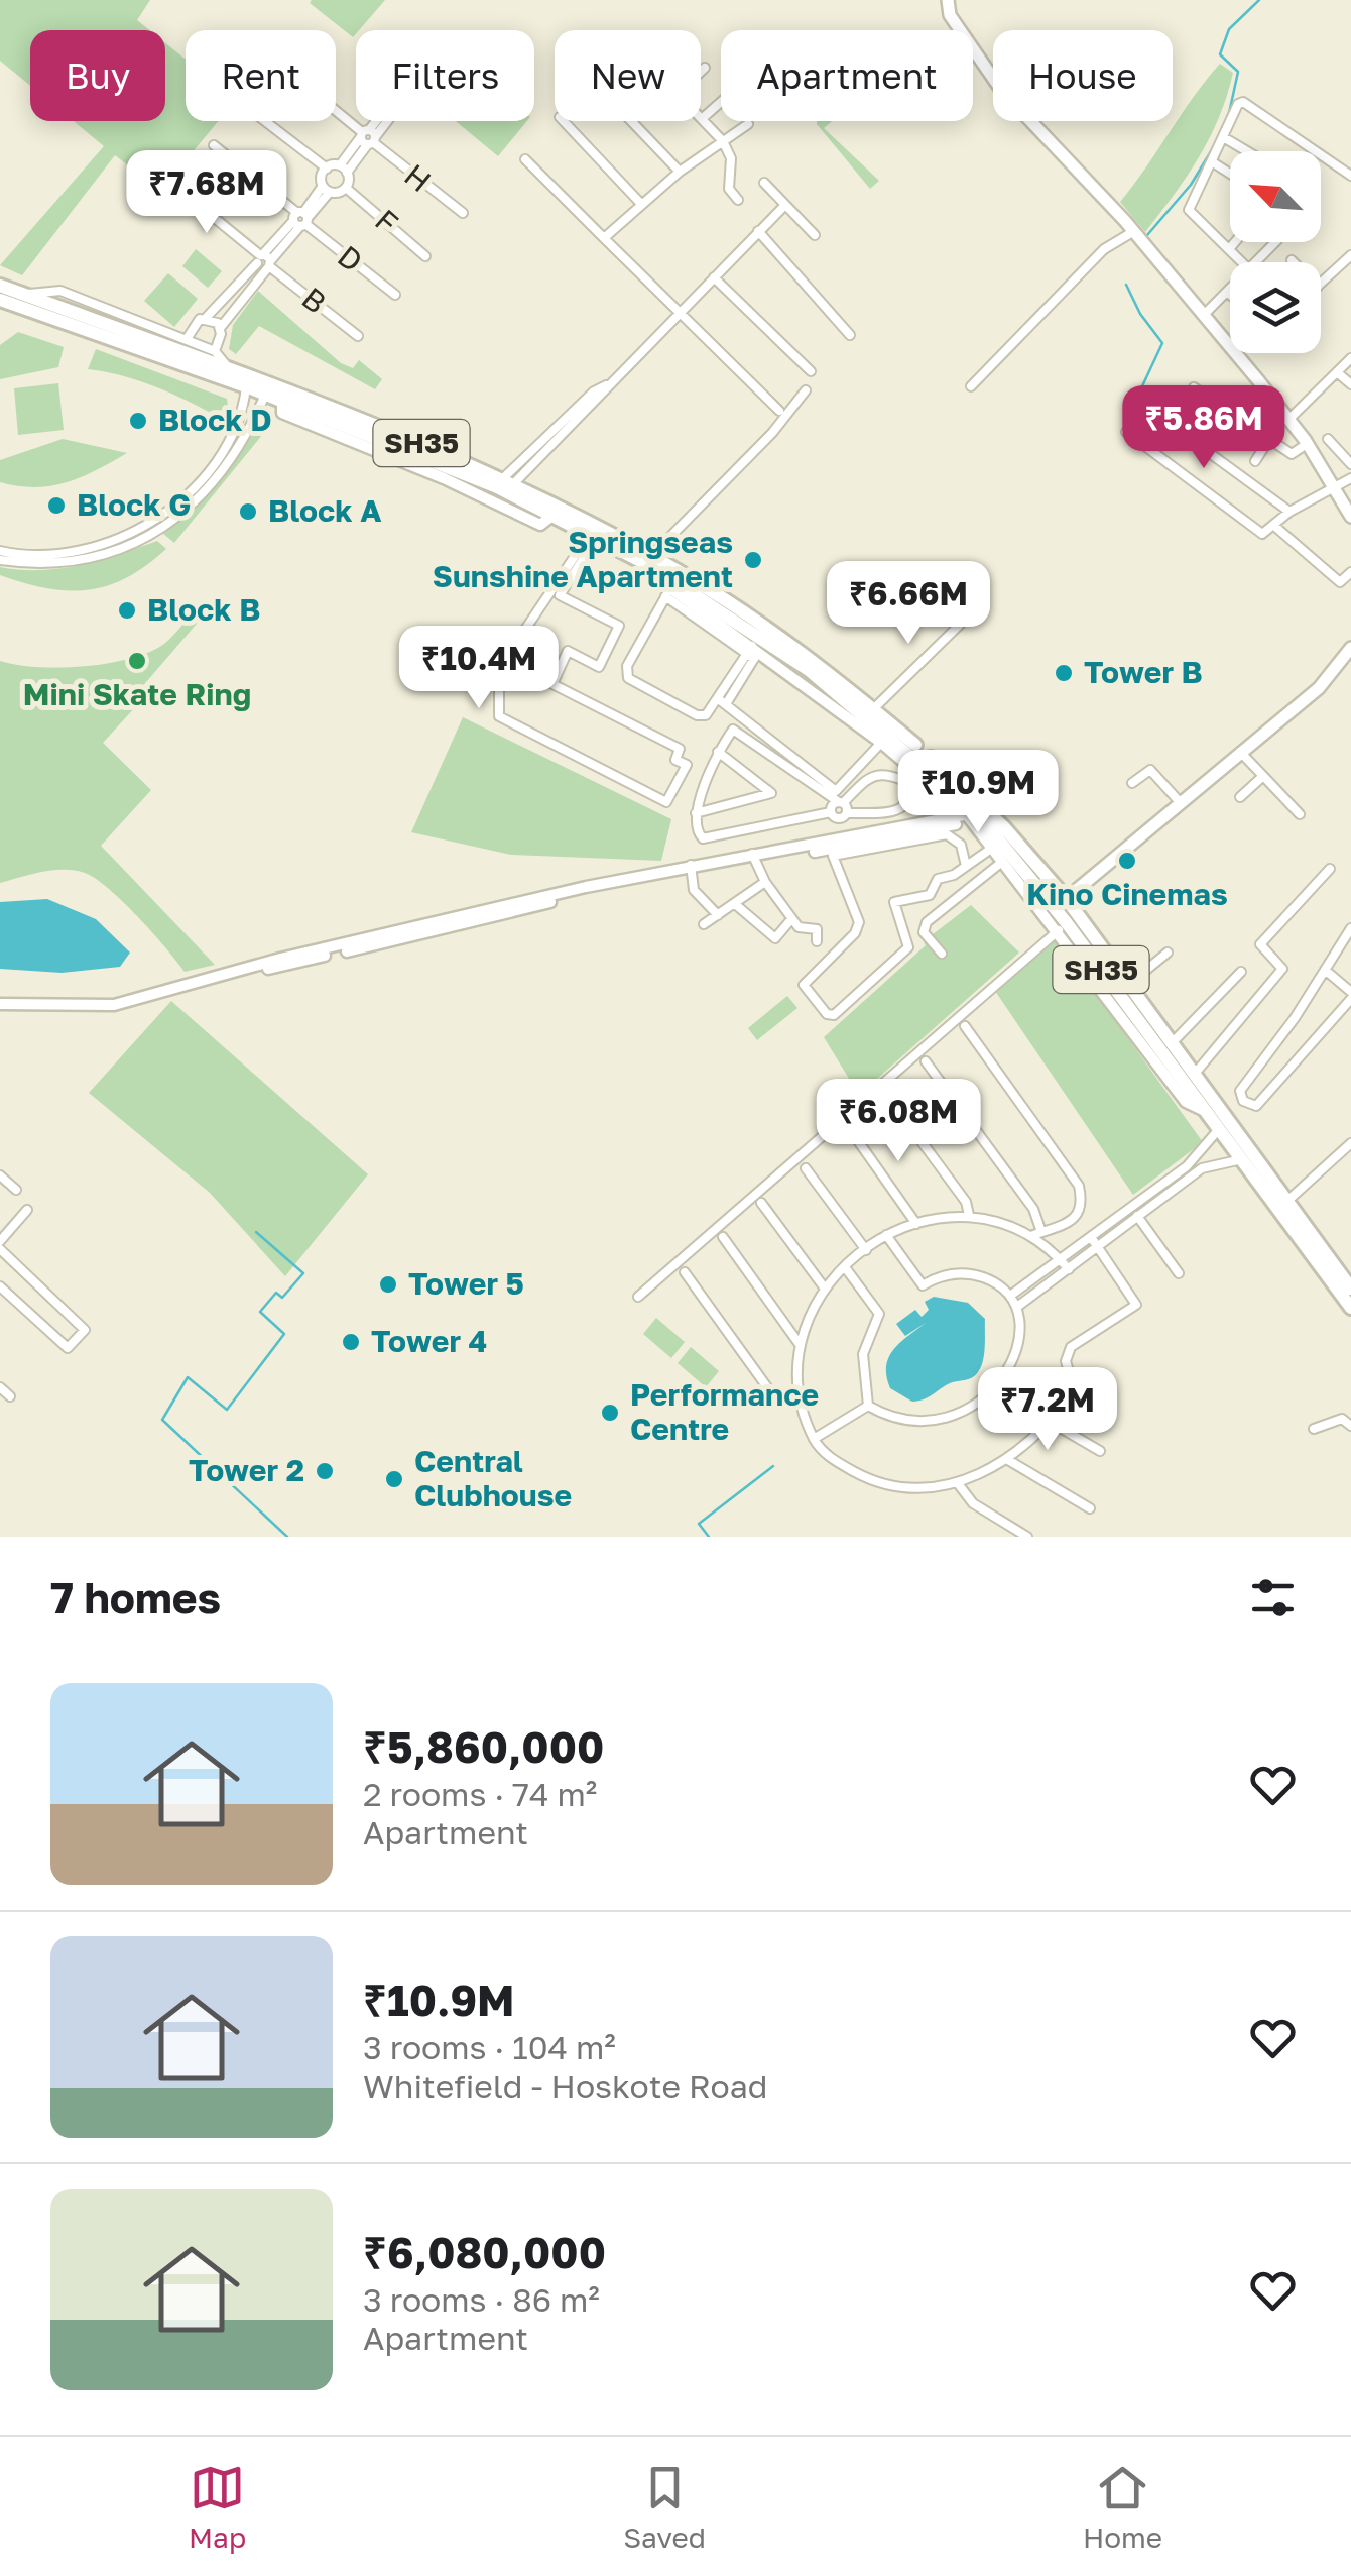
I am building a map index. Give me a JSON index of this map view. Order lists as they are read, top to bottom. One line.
{"streets":{"main road":["SH35"],"street":["H","F","D","B"]},"places":["Block D","Block G","Block A","Springseas Sunshine Apartment","Block B","Mini Skate Ring","Tower B","Kino Cinemas","Tower 5","Tower 4","Performance Centre","Tower 2","Central Clubhouse"],"north":"top left","page":{"chip":["Buy","Rent","Filters","New","Apartment","House"],"price":["₹7.68M","₹5.86M","₹6.66M","₹10.4M","₹10.9M","₹6.08M","₹7.2M"],"heading":"7 homes","list":[{"name":"₹5,860,000","note":"2 rooms · 74 m² · Apartment"},{"name":"₹10.9M","note":"3 rooms · 104 m² · Whitefield - Hoskote Road"},{"name":"₹6,080,000","note":"3 rooms · 86 m² · Apartment"}],"tabs":["Map","Saved","Home"]}}
